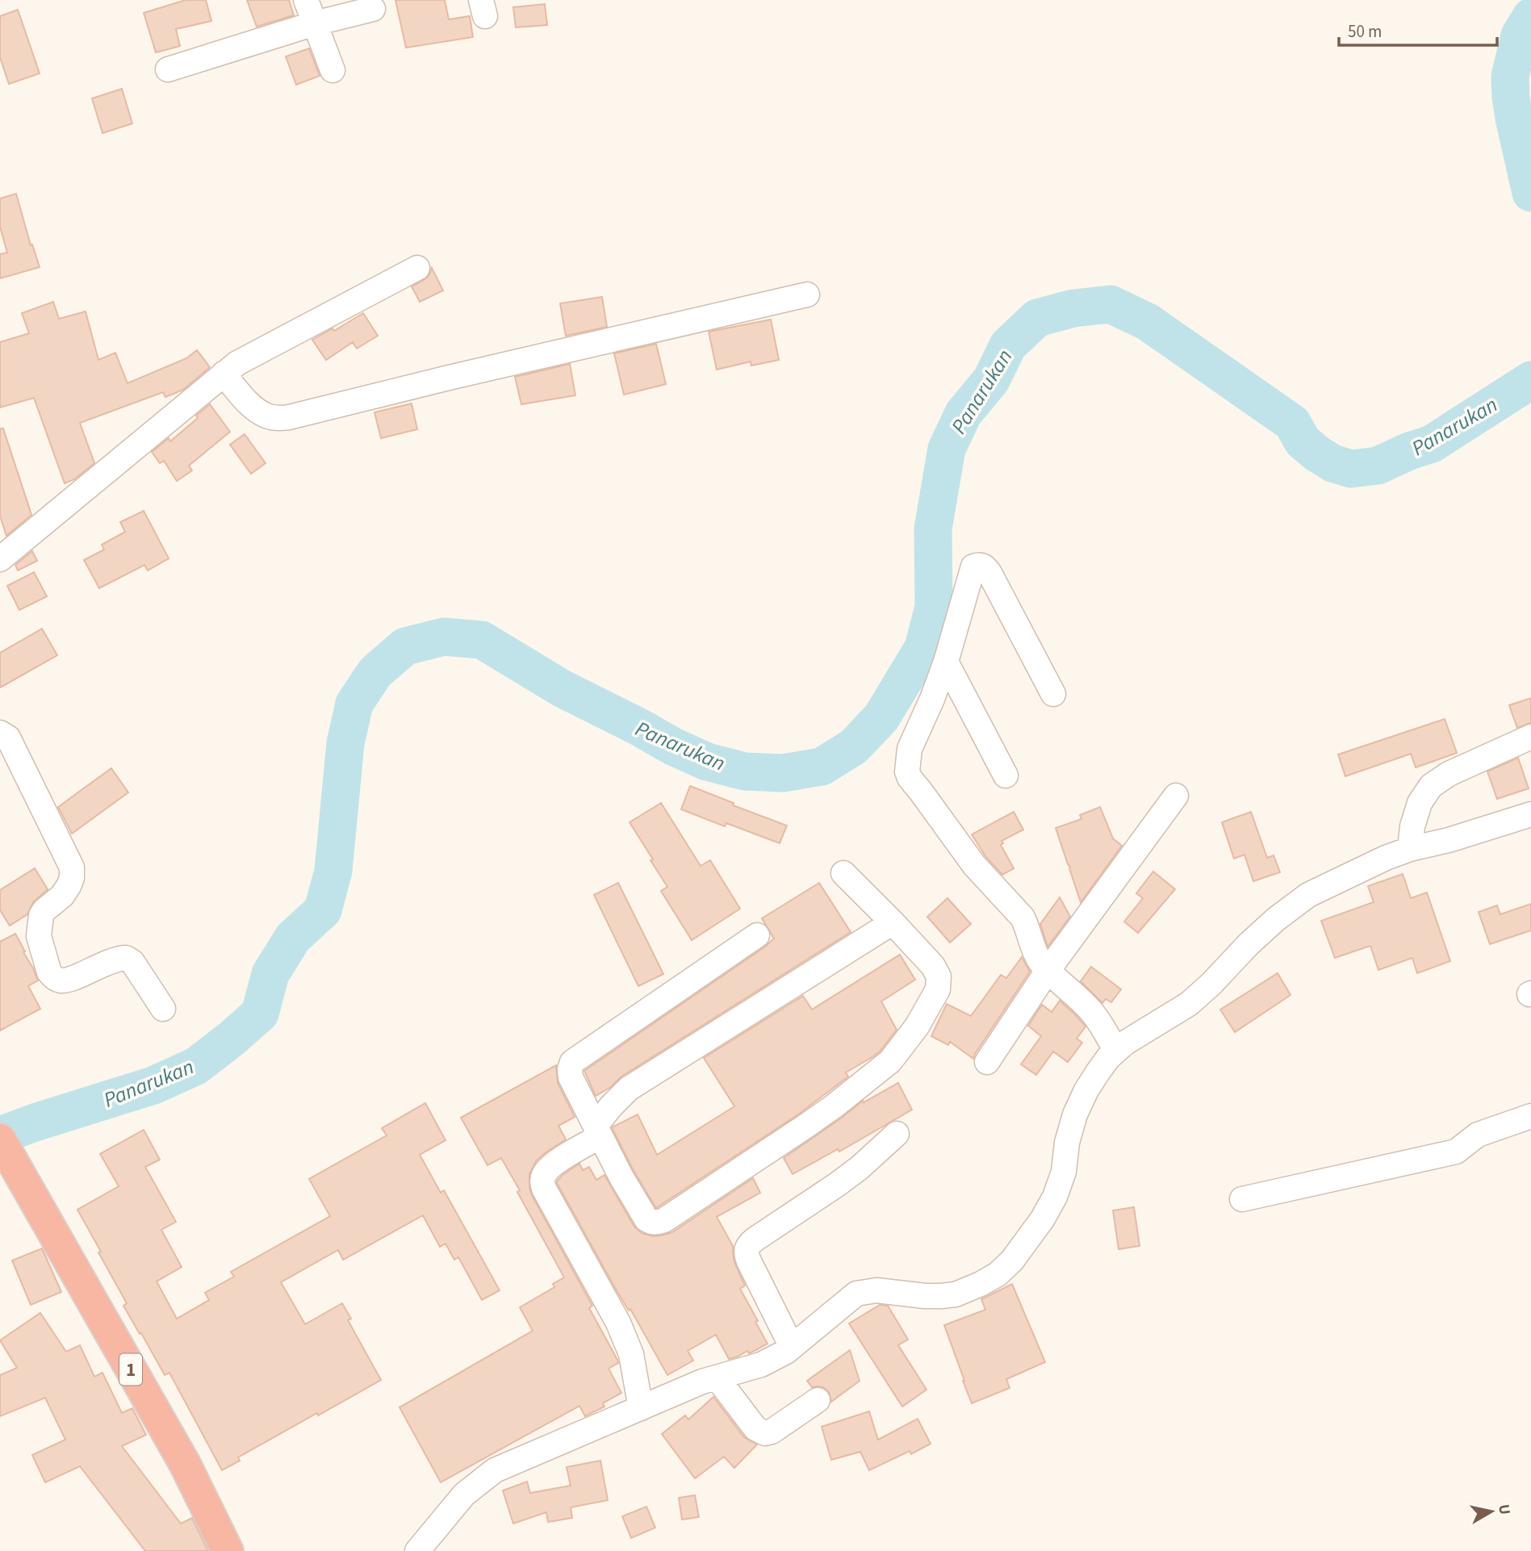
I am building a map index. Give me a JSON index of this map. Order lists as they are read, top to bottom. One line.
{"streets":{"highway":["1"]},"water":["Panarukan"],"scale_bar":"50 m","north":"right"}
